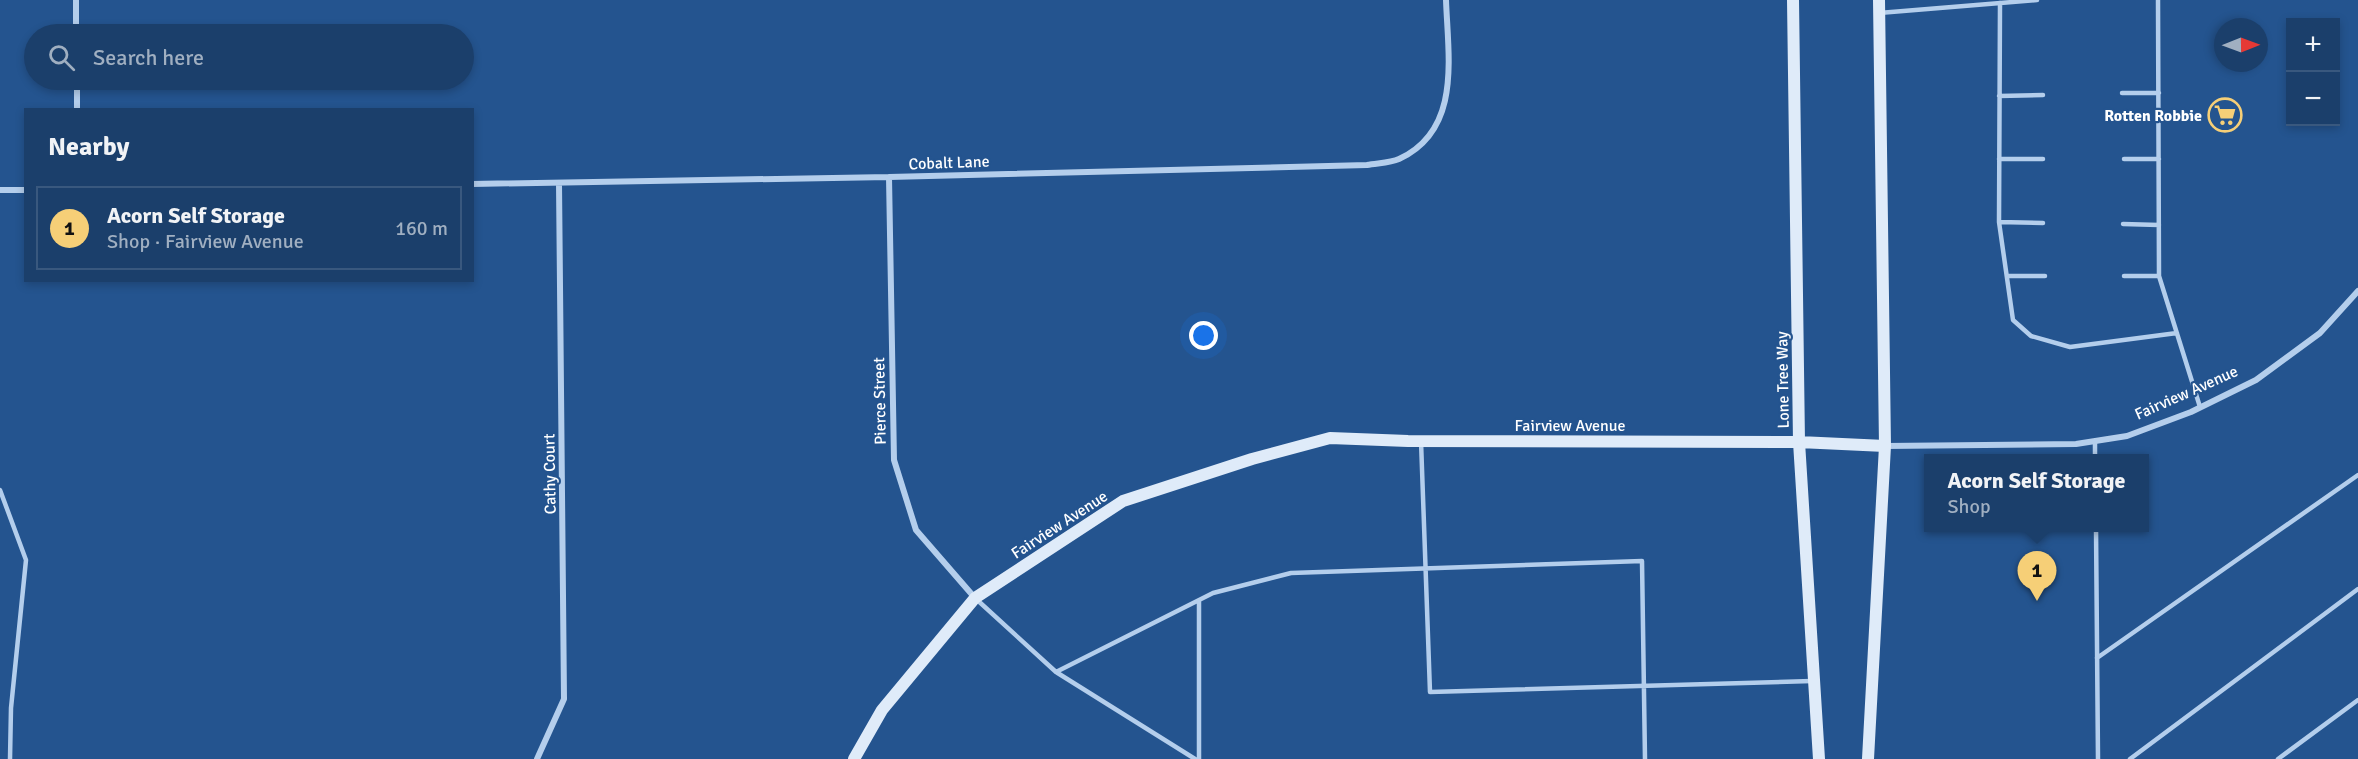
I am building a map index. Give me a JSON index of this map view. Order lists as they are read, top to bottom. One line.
{"streets":{"main road":["Lone Tree Way","Fairview Avenue"],"street":["Cobalt Lane","Pierce Street","Cathy Court"]},"crossings":[["Cobalt Lane","Pierce Street"],["Cobalt Lane","Cathy Court"],["Lone Tree Way","Fairview Avenue"],["Fairview Avenue","Pierce Street"]],"places":{"supermarket":["Rotten Robbie"]},"north":"right","page":{"map_buttons":["+","−"],"search":"Search here","heading":"Nearby","list":[{"mark":"1","name":"Acorn Self Storage","note":"Shop · Fairview Avenue","value":"160 m"}],"popup":["Acorn Self Storage","Shop"],"pins":"1"}}
